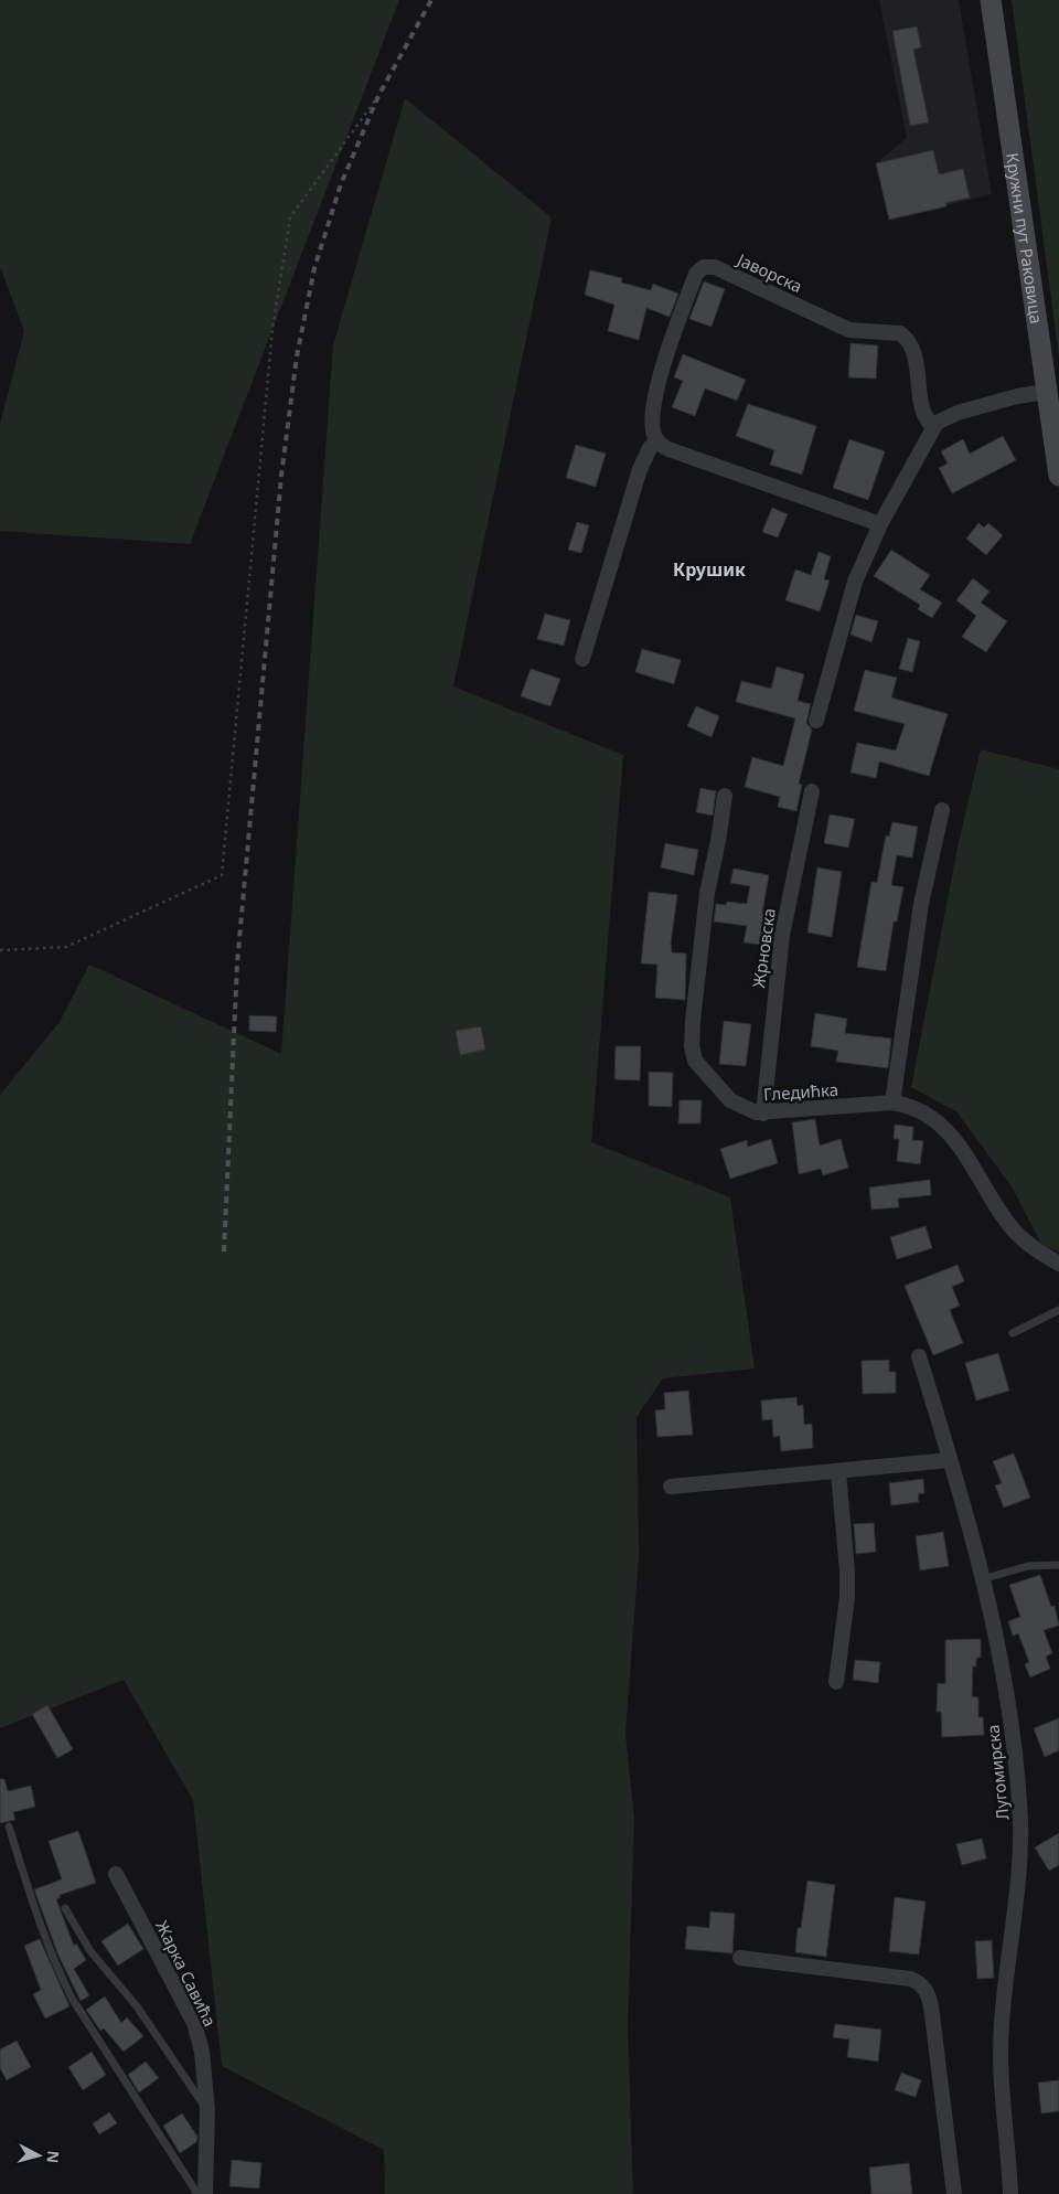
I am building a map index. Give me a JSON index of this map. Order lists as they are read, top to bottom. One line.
{"streets":{"main road":["Кружни пут Раковица"],"street":["Јаворска","Жрновска","Гледићка","Лугомирска","Жарка Савића"]},"crossings":[["Жрновска","Гледићка"]],"districts":["Крушик"],"north":"right"}
